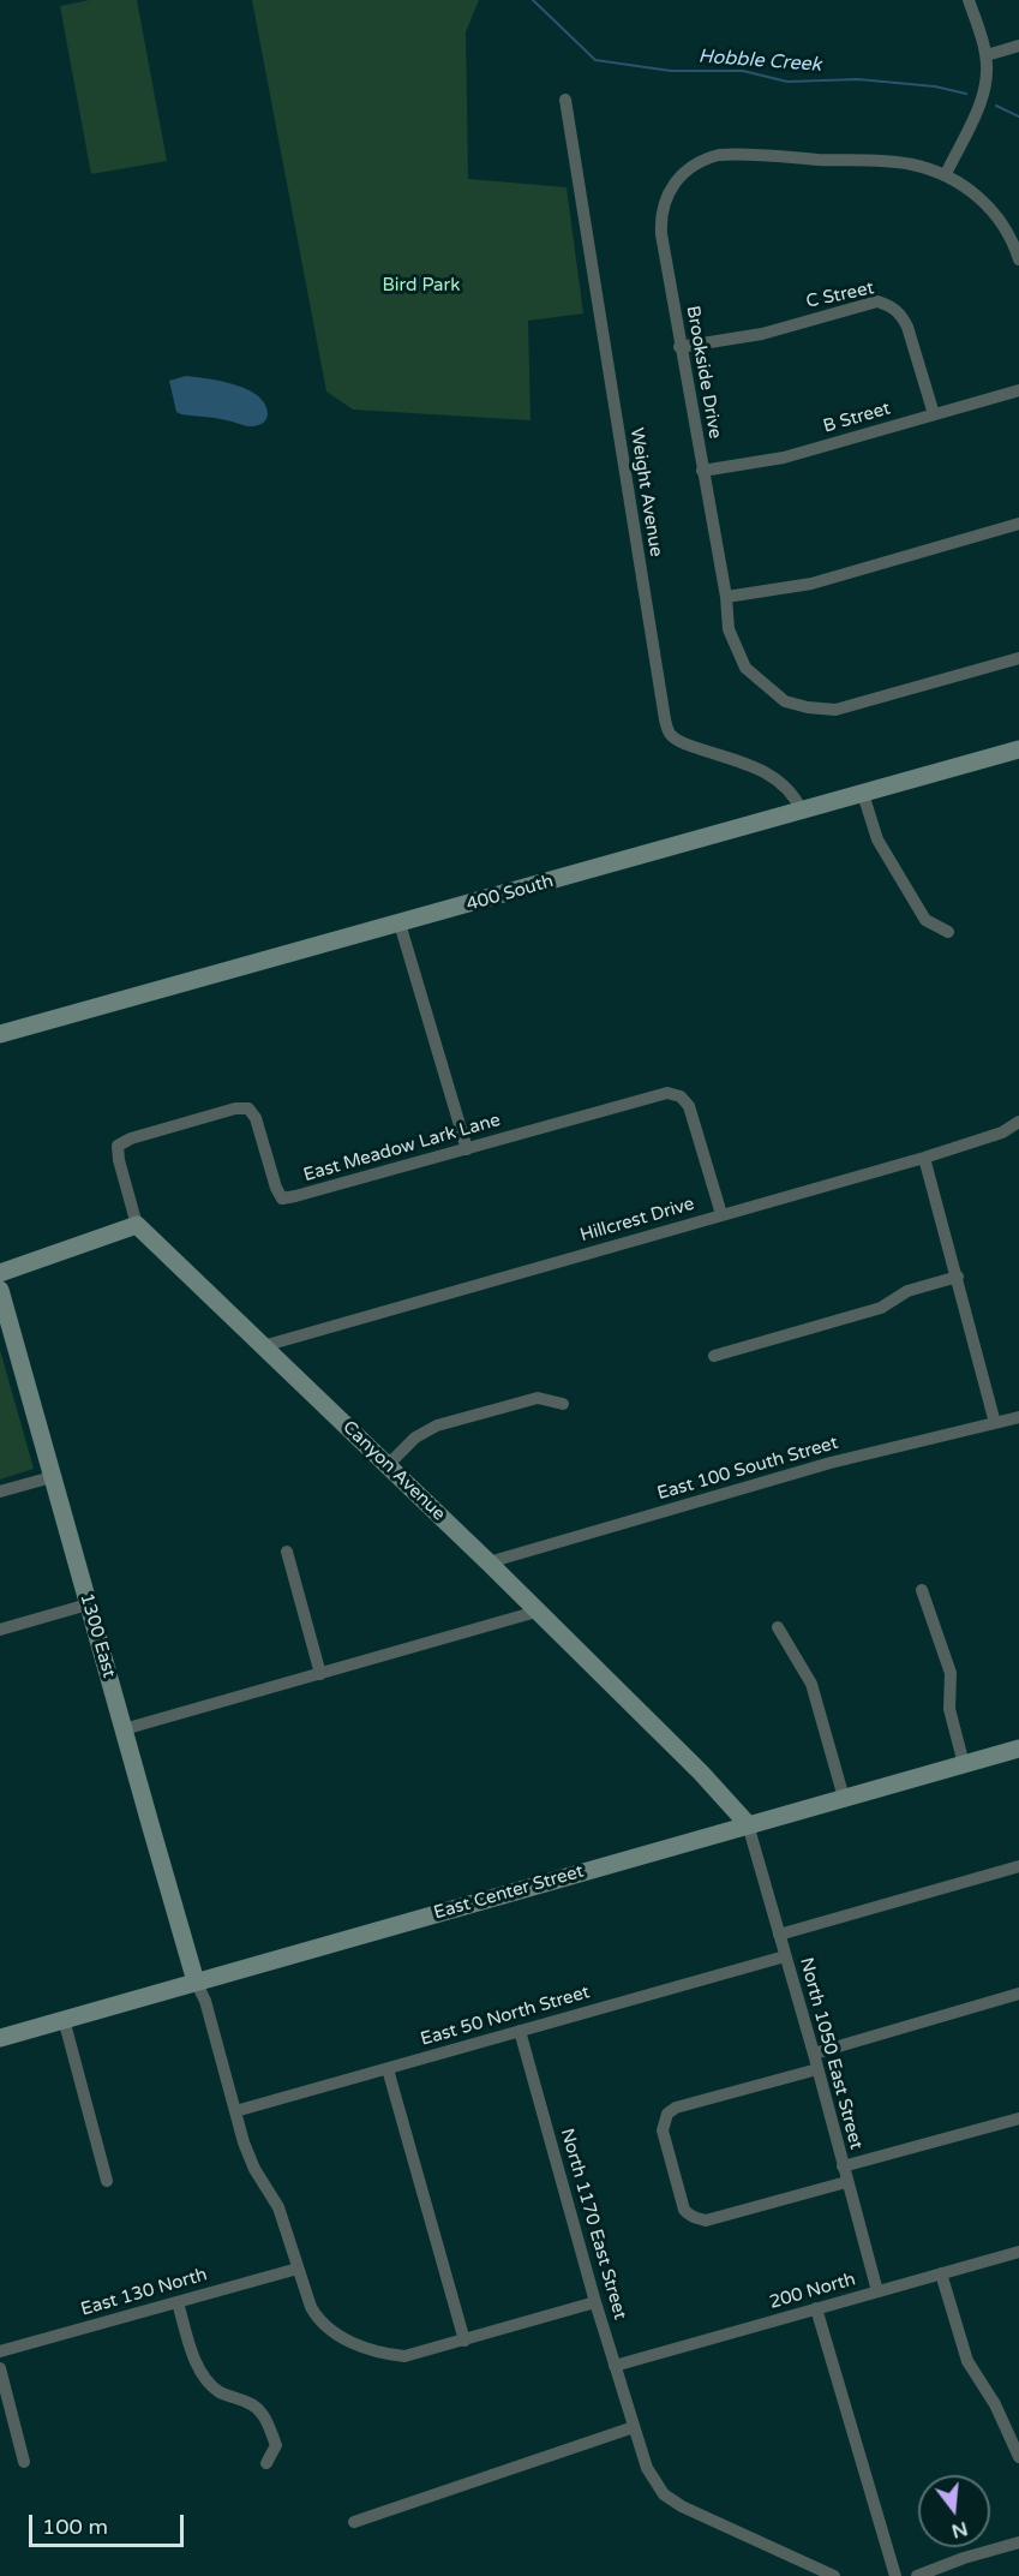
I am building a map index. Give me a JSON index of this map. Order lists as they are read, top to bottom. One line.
{"streets":{"street":["C Street","Brookside Drive","B Street","Weight Avenue","400 South","East Meadow Lark Lane","Hillcrest Drive","East 100 South Street","Canyon Avenue","1300 East","East Center Street","East 50 North Street","North 1050 East Street","North 1170 East Street","200 North","East 130 North"]},"crossings":[["C Street","Brookside Drive"],["C Street","B Street"],["Brookside Drive","B Street"],["Weight Avenue","400 South"],["East Meadow Lark Lane","Hillcrest Drive"],["East Meadow Lark Lane","Canyon Avenue"],["Hillcrest Drive","Canyon Avenue"],["East 100 South Street","Canyon Avenue"],["Canyon Avenue","East Center Street"],["Canyon Avenue","North 1050 East Street"],["1300 East","East Center Street"],["East Center Street","North 1050 East Street"],["East 50 North Street","North 1050 East Street"],["East 50 North Street","North 1170 East Street"],["North 1050 East Street","200 North"],["North 1170 East Street","200 North"]],"water":["Hobble Creek"],"parks":["Bird Park"],"scale_bar":"100 m","north":"bottom"}
